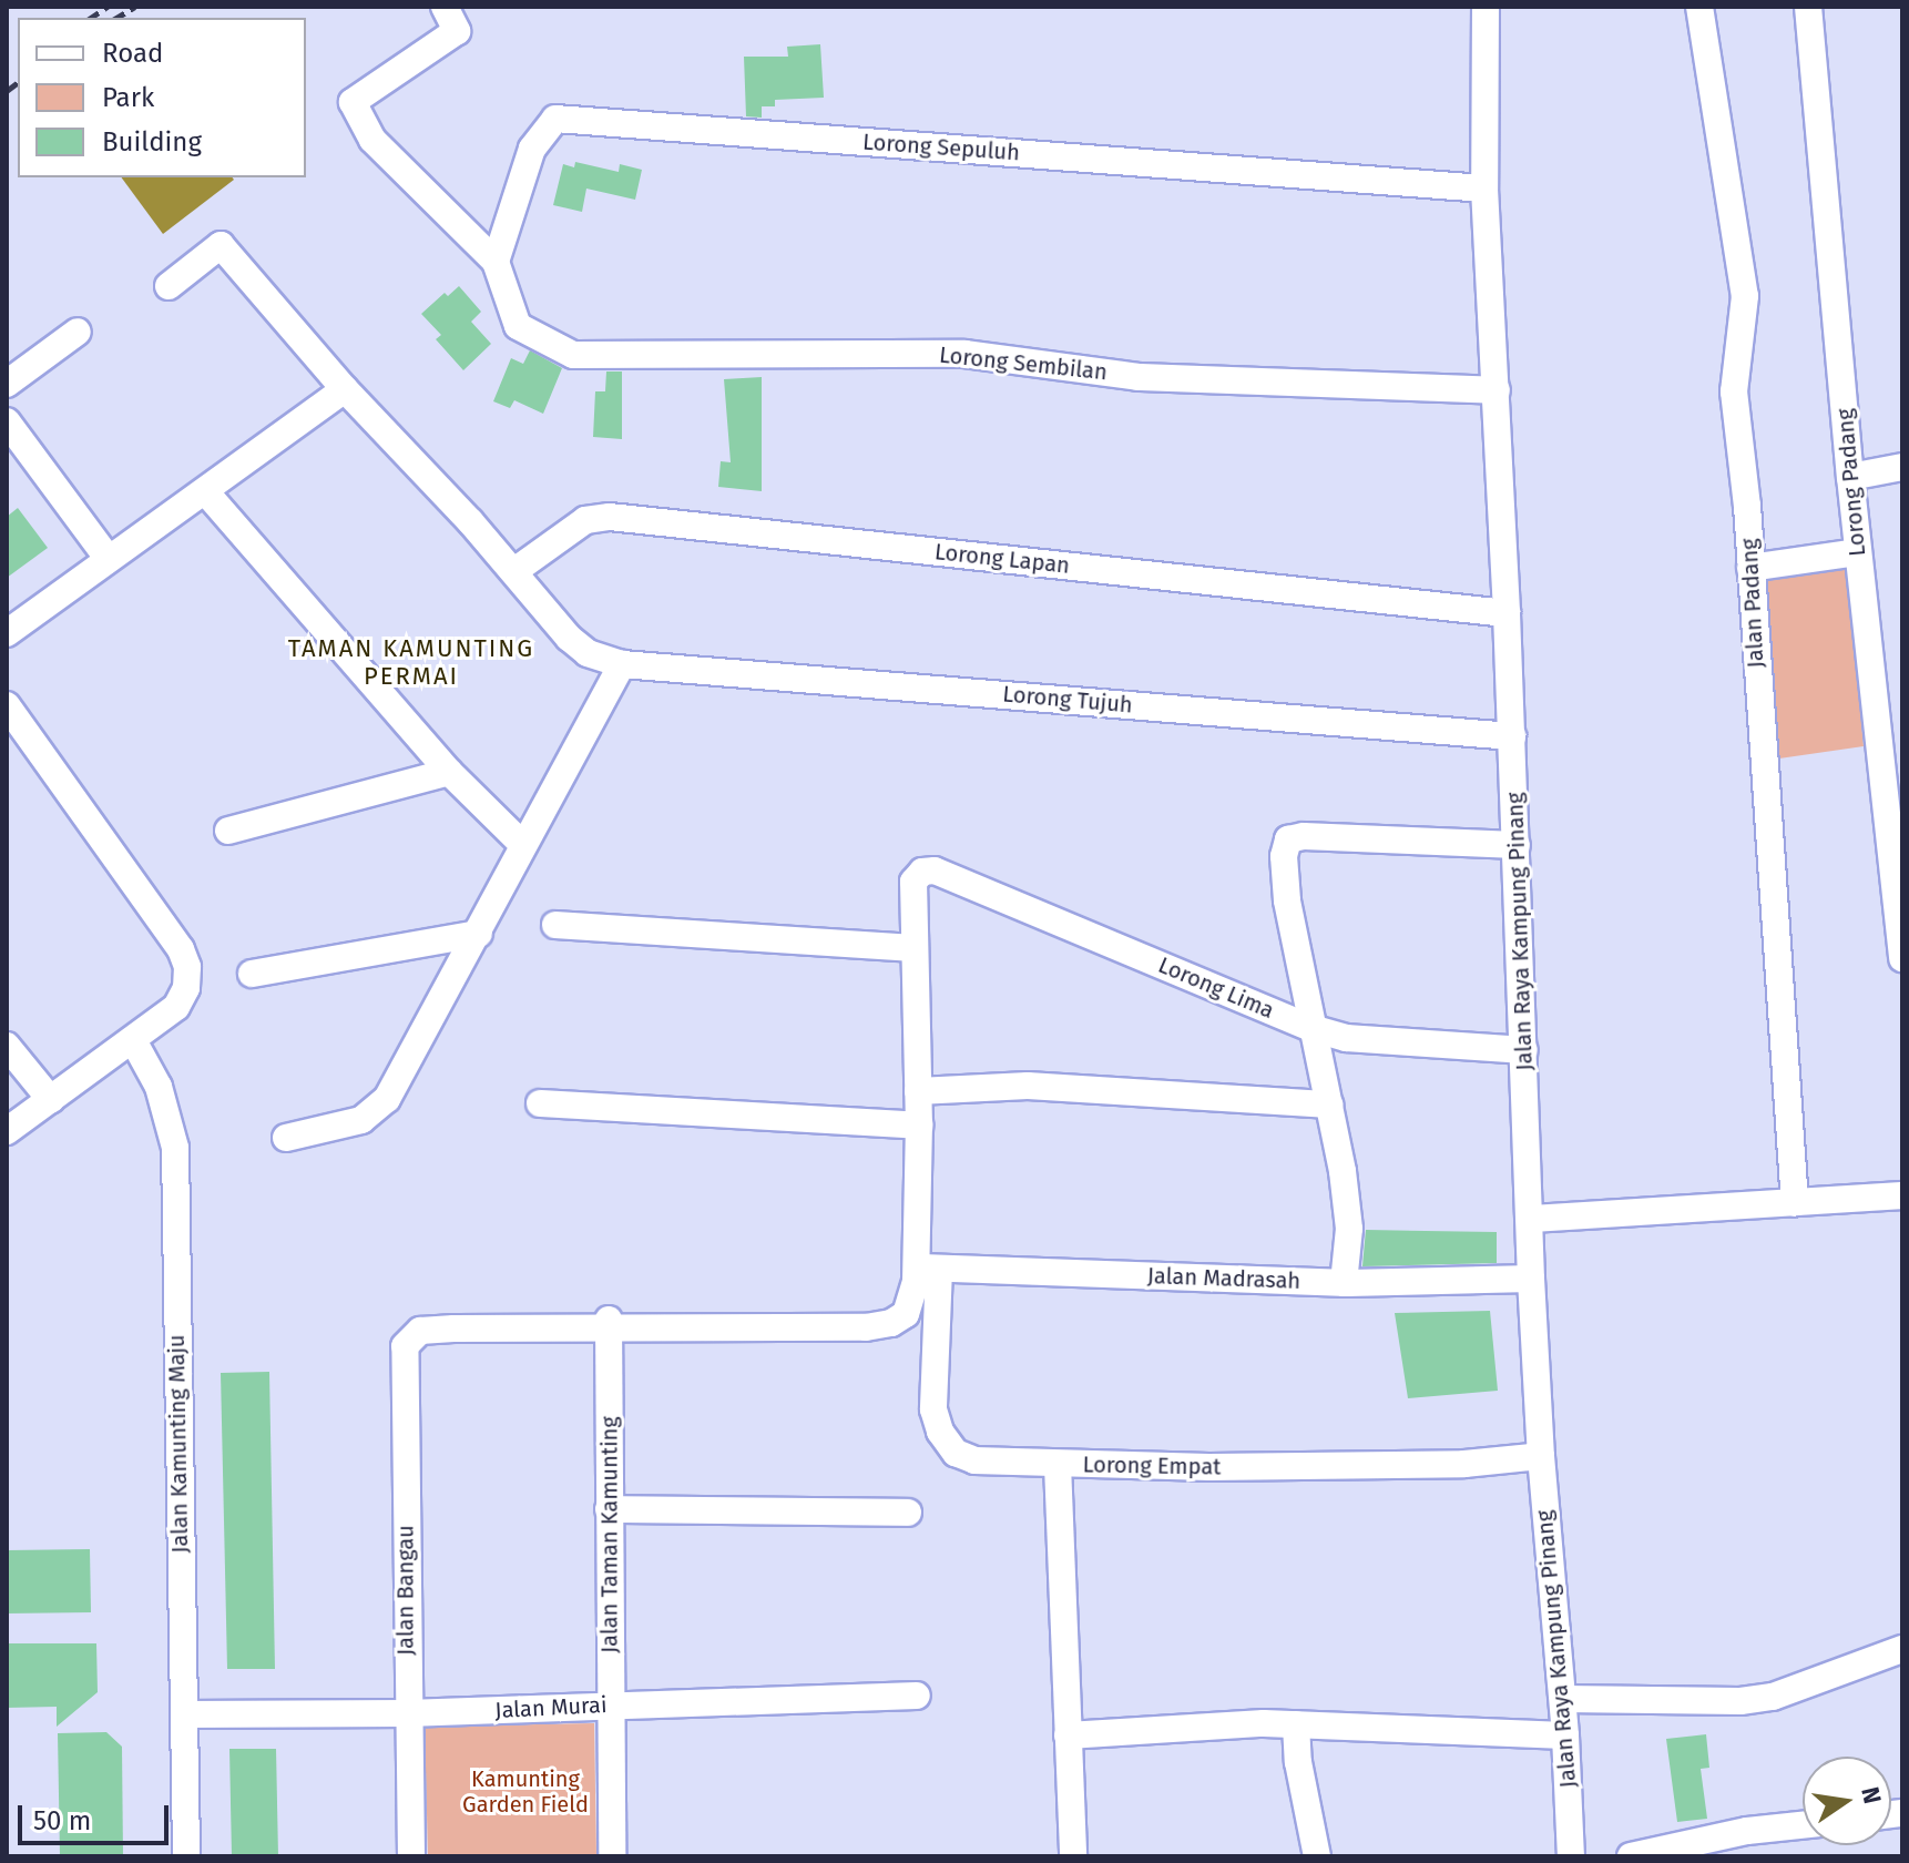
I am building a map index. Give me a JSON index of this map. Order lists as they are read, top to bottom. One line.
{"streets":{"street":["Lorong Sepuluh","Lorong Sembilan","Lorong Padang","Lorong Lapan","Jalan Padang","Lorong Tujuh","Jalan Raya Kampung Pinang","Lorong Lima","Jalan Madrasah","Jalan Kamunting Maju","Lorong Empat","Jalan Taman Kamunting","Jalan Bangau","Jalan Murai"]},"crossings":[["Lorong Sepuluh","Lorong Sembilan"],["Lorong Sepuluh","Jalan Raya Kampung Pinang"],["Lorong Sembilan","Jalan Raya Kampung Pinang"],["Lorong Lapan","Lorong Tujuh"],["Lorong Lapan","Jalan Raya Kampung Pinang"],["Lorong Tujuh","Jalan Raya Kampung Pinang"],["Jalan Raya Kampung Pinang","Lorong Lima"],["Jalan Raya Kampung Pinang","Jalan Madrasah"],["Jalan Raya Kampung Pinang","Lorong Empat"],["Jalan Madrasah","Lorong Empat"],["Jalan Kamunting Maju","Jalan Murai"],["Jalan Taman Kamunting","Jalan Bangau"],["Jalan Taman Kamunting","Jalan Murai"],["Jalan Bangau","Jalan Murai"]],"districts":["TAMAN KAMUNTING PERMAI"],"parks":["Kamunting Garden Field"],"legend":["Road","Park","Building"],"scale_bar":"50 m","north":"right"}
